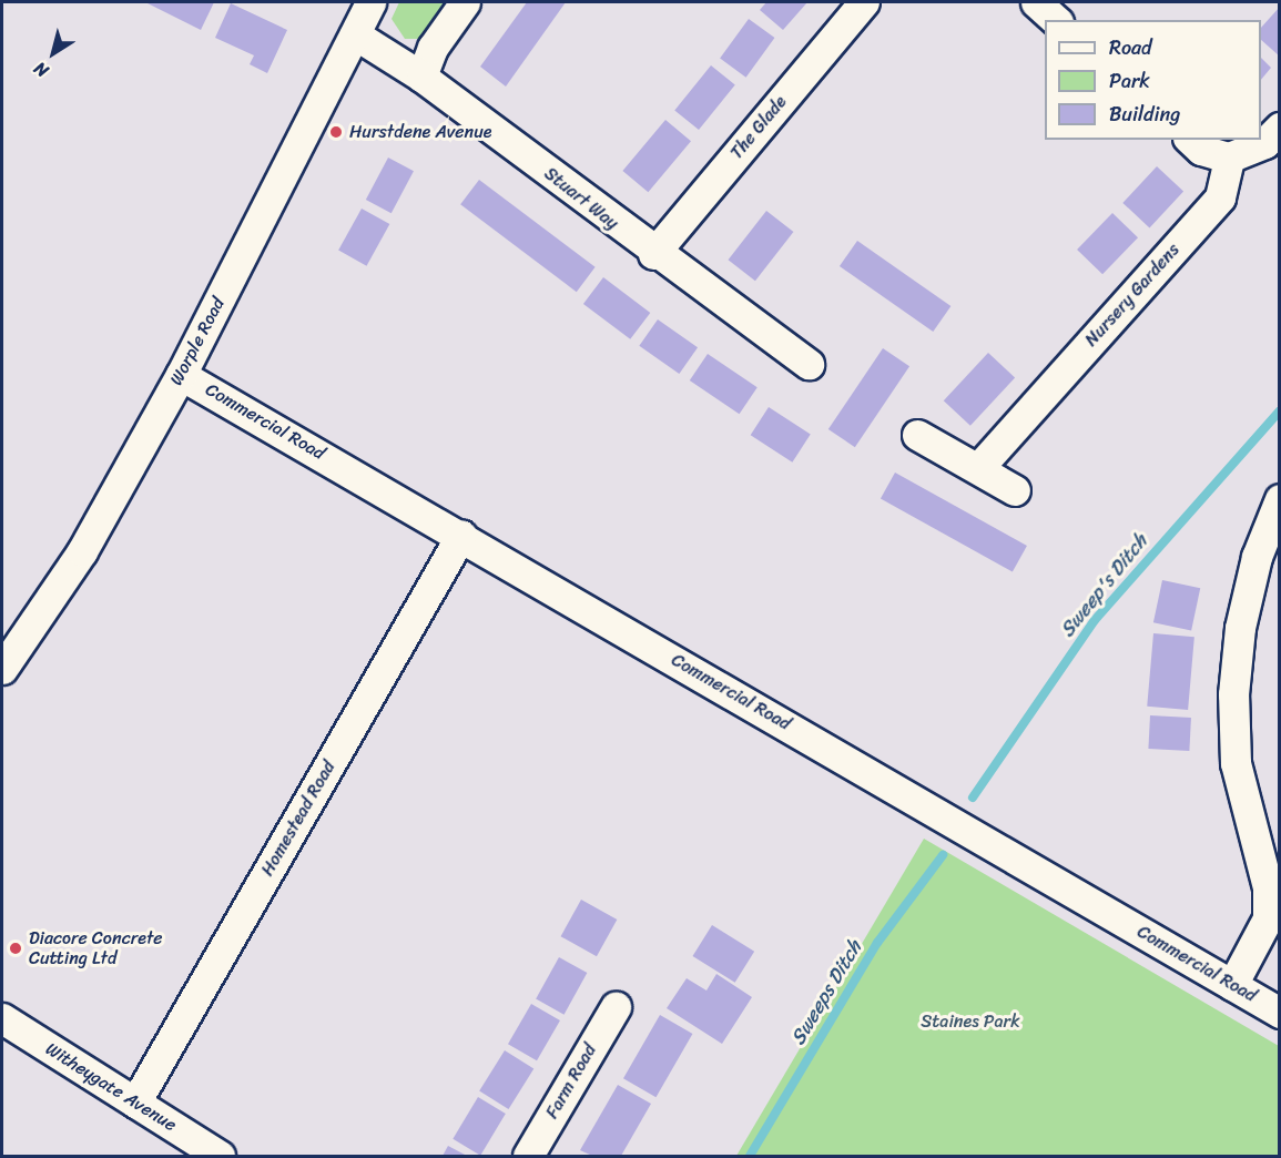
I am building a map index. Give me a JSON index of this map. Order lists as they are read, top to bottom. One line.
{"streets":{"street":["The Glade","Stuart Way","Nursery Gardens","Worple Road","Commercial Road","Homestead Road","Farm Road","Witheygate Avenue"]},"crossings":[["The Glade","Stuart Way"],["Stuart Way","Worple Road"],["Worple Road","Commercial Road"],["Commercial Road","Homestead Road"],["Homestead Road","Witheygate Avenue"]],"water":["Sweep's Ditch","Sweeps Ditch"],"parks":["Staines Park"],"places":["Hurstdene Avenue","Diacore Concrete Cutting Ltd"],"legend":["Road","Park","Building"],"north":"bottom left"}
